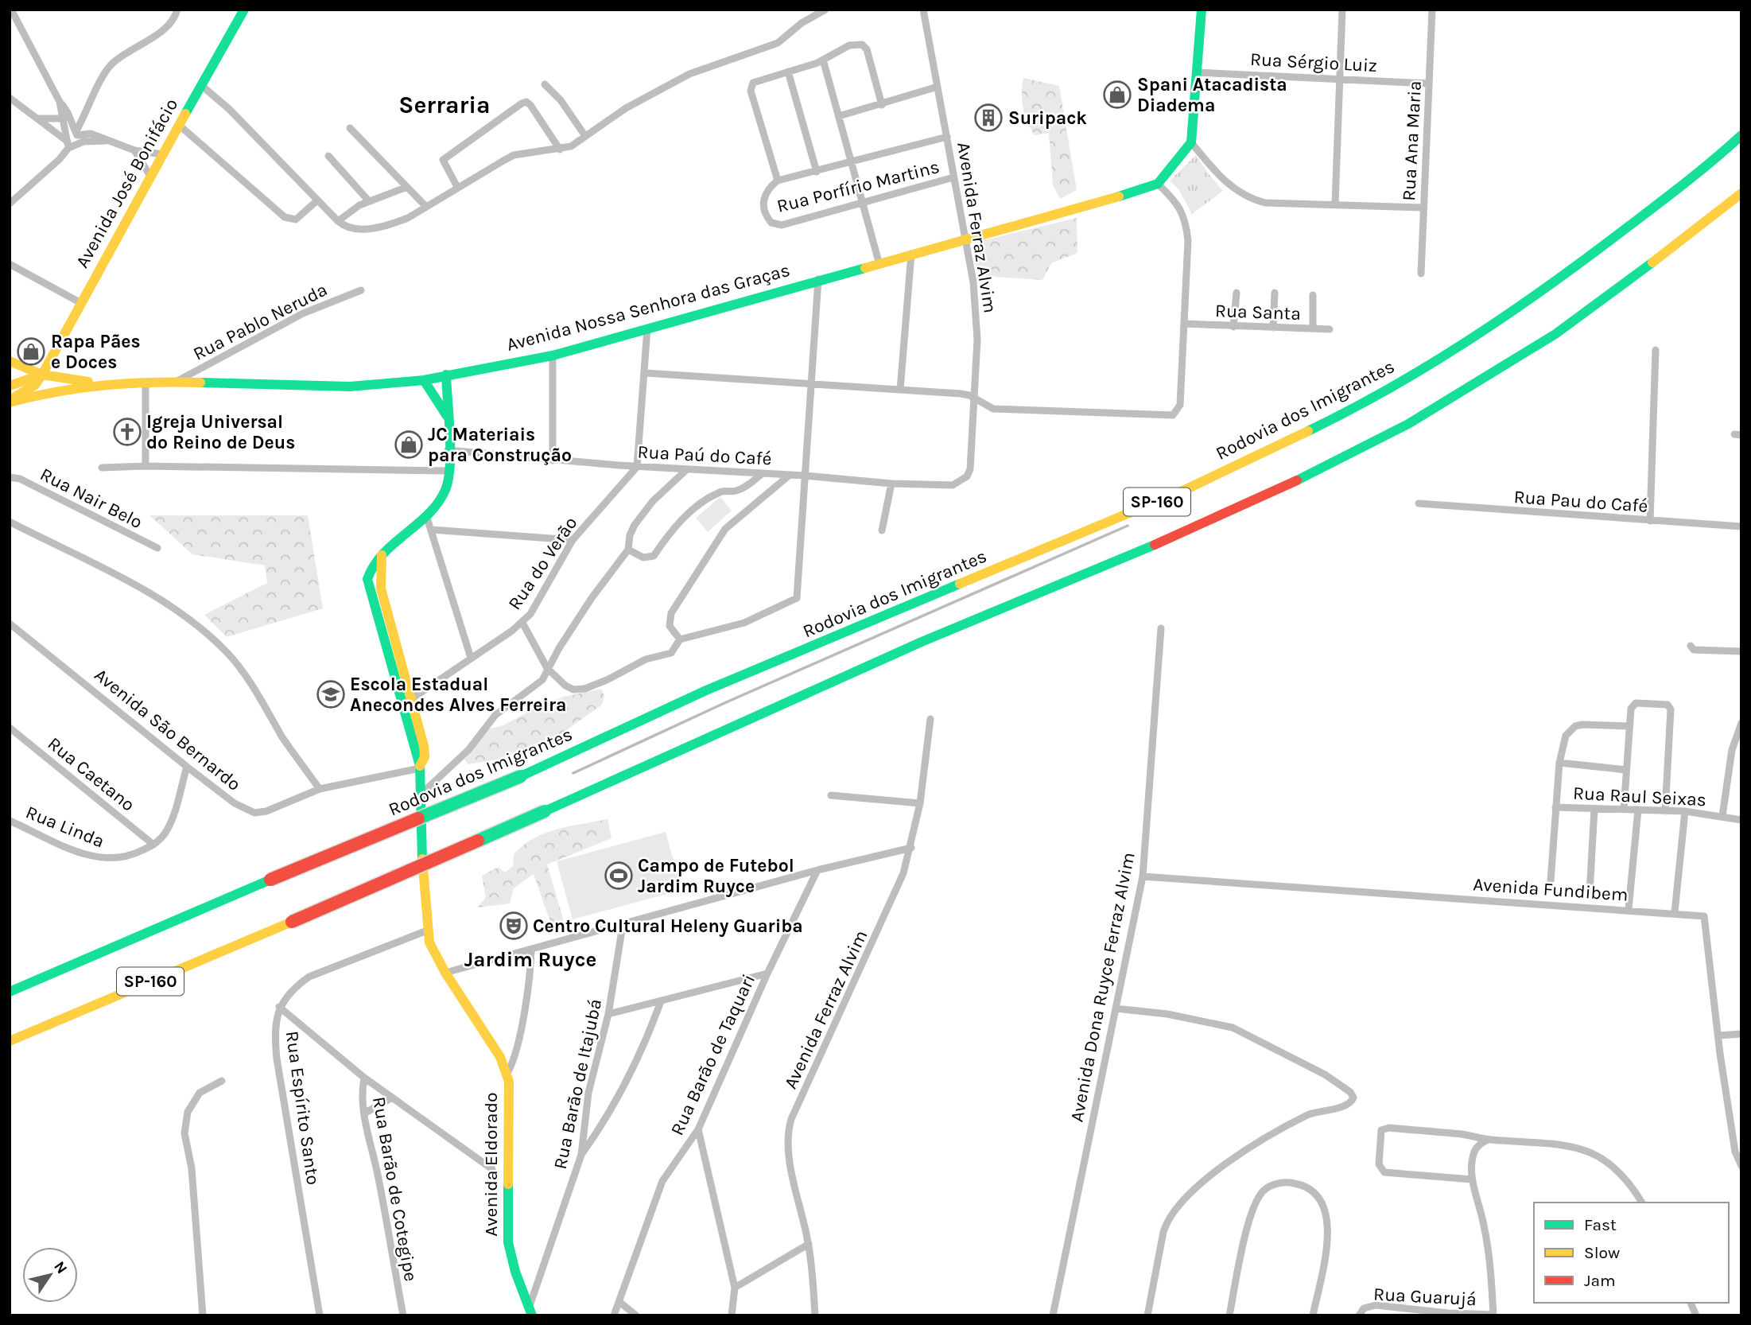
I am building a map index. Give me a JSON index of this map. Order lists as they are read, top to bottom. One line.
{"streets":{"main road":["Avenida José Bonifácio","Avenida Nossa Senhora das Graças","Rodovia dos Imigrantes","SP-160","Avenida Eldorado"],"street":["Rua Sérgio Luiz","Rua Ana Maria","Rua Porfírio Martins","Avenida Ferraz Alvim","Rua Santa","Rua Pablo Neruda","Rua Paú do Café","Rua Nair Belo","Rua Pau do Café","Rua do Verão","Avenida São Bernardo","Rua Caetano","Rua Raul Seixas","Rua Linda","Avenida Fundibem","Avenida Dona Ruyce Ferraz Alvim","Rua Barão de Taquari","Rua Barão de Itajubá","Rua Espírito Santo","Rua Barão de Cotegipe","Rua Guarujá"]},"crossings":[["Rua Sérgio Luiz","Rua Ana Maria"],["Avenida José Bonifácio","Avenida Nossa Senhora das Graças"],["Rua Porfírio Martins","Avenida Ferraz Alvim"],["Avenida Ferraz Alvim","Avenida Nossa Senhora das Graças"],["Avenida Ferraz Alvim","Rua Paú do Café"],["Avenida Nossa Senhora das Graças","Rua Pablo Neruda"],["Avenida Nossa Senhora das Graças","Avenida Eldorado"],["Rua Paú do Café","Rua do Verão"],["Rua Paú do Café","Avenida Eldorado"],["Rua do Verão","Avenida Eldorado"],["Avenida São Bernardo","Rua Linda"],["Rua Caetano","Rua Linda"],["Avenida Fundibem","Avenida Dona Ruyce Ferraz Alvim"],["Rua Barão de Itajubá","Avenida Eldorado"],["Rua Espírito Santo","Avenida Eldorado"],["Rua Espírito Santo","Rua Barão de Cotegipe"]],"districts":["Serraria","Jardim Ruyce"],"places":{"shop":["Spani Atacadista Diadema","Rapa Pães e Doces","JC Materiais para Construção"],"building":["Suripack"],"church":["Igreja Universal do Reino de Deus"],"school or university":["Escola Estadual Anecondes Alves Ferreira"],"sports":["Campo de Futebol Jardim Ruyce"],"theatre":["Centro Cultural Heleny Guariba"]},"legend":["Fast","Slow","Jam"],"north":"top right"}
